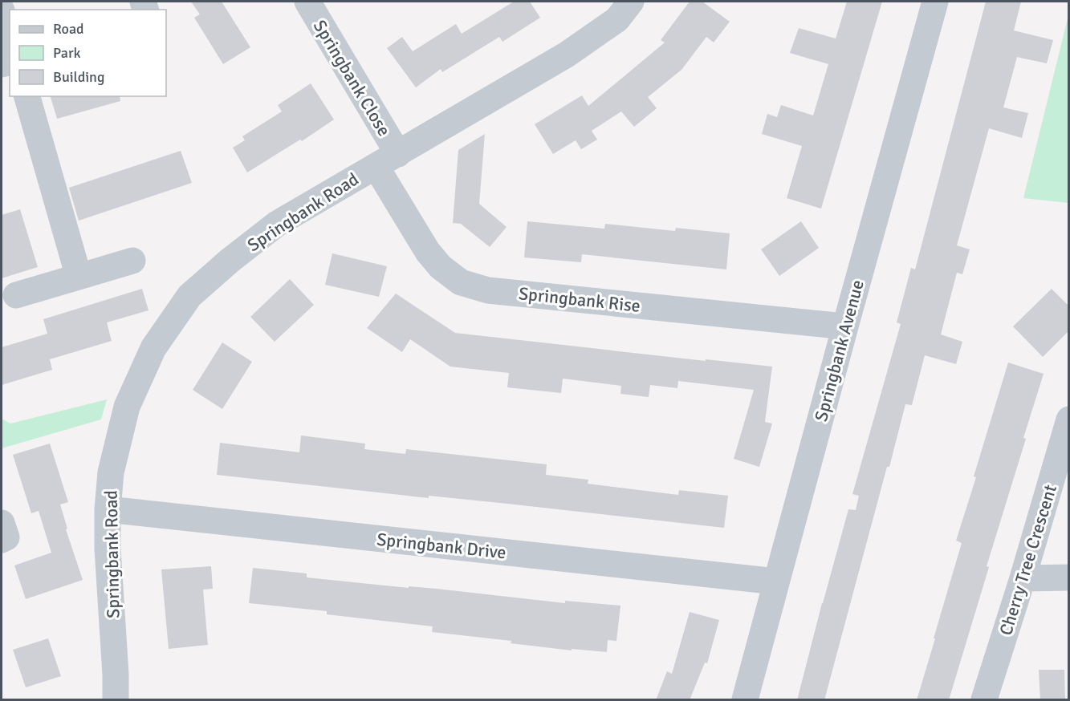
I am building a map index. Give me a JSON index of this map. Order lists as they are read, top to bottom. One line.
{"streets":{"street":["Springbank Close","Springbank Road","Springbank Rise","Springbank Avenue","Springbank Drive","Cherry Tree Crescent"]},"crossings":[["Springbank Close","Springbank Road"],["Springbank Road","Springbank Rise"],["Springbank Road","Springbank Drive"],["Springbank Rise","Springbank Avenue"],["Springbank Avenue","Springbank Drive"]],"legend":["Road","Park","Building"]}
